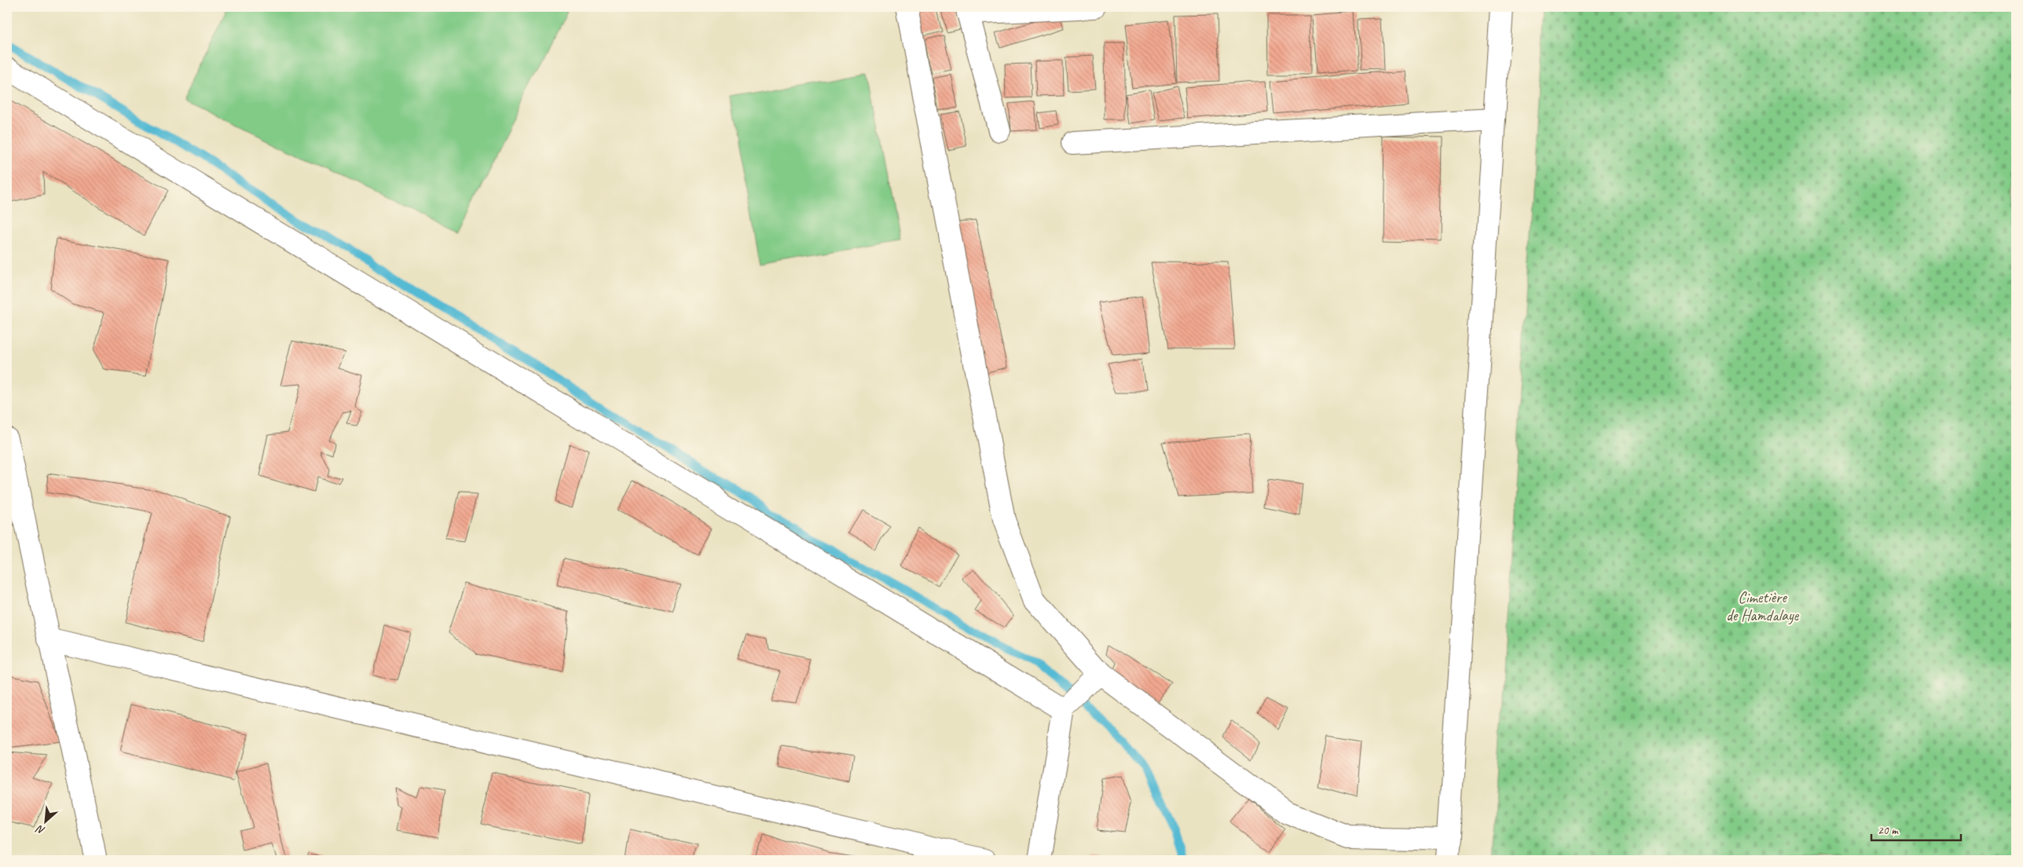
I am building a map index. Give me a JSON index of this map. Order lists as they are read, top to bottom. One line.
{"parks":["Cimetière de Hamdalaye"],"scale_bar":"20 m","north":"bottom left"}
